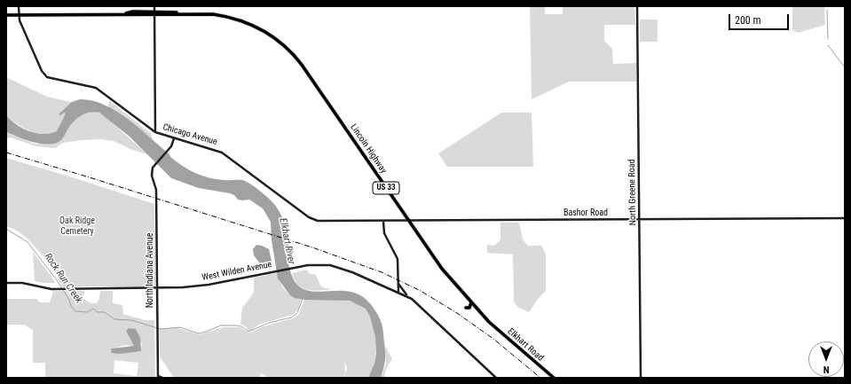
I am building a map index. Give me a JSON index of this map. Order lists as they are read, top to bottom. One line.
{"streets":{"highway":["Lincoln Highway","US 33","Elkhart Road"],"street":["Chicago Avenue","North Greene Road","Bashor Road","North Indiana Avenue","West Wilden Avenue"]},"crossings":[["Chicago Avenue","US 33"],["Chicago Avenue","Bashor Road"],["Chicago Avenue","North Indiana Avenue"],["Lincoln Highway","US 33"],["Lincoln Highway","Bashor Road"],["Lincoln Highway","Elkhart Road"],["North Greene Road","Bashor Road"],["North Indiana Avenue","West Wilden Avenue"]],"water":["Elkhart River","Rock Run Creek"],"parks":["Oak Ridge Cemetery"],"scale_bar":"200 m","north":"bottom"}
